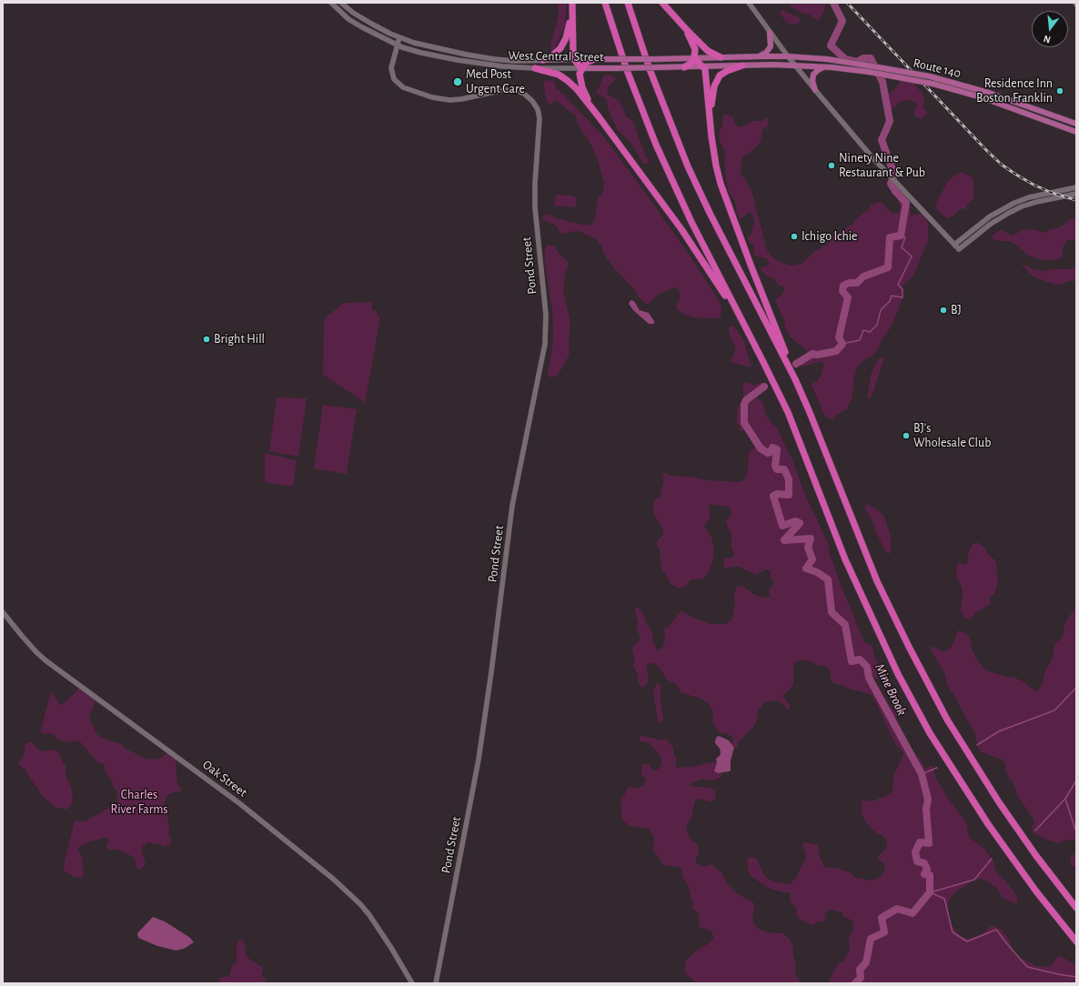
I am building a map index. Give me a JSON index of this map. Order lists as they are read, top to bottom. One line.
{"streets":{"main road":["West Central Street","Route 140","Pond Street","Oak Street"]},"crossings":[["West Central Street","Route 140"],["West Central Street","Pond Street"]],"water":["Mine Brook"],"parks":["Charles River Farms"],"places":["Med Post Urgent Care","Residence Inn Boston Franklin","Ninety Nine Restaurant & Pub","Ichigo Ichie","BJ","Bright Hill","BJ's Wholesale Club"],"north":"bottom"}
